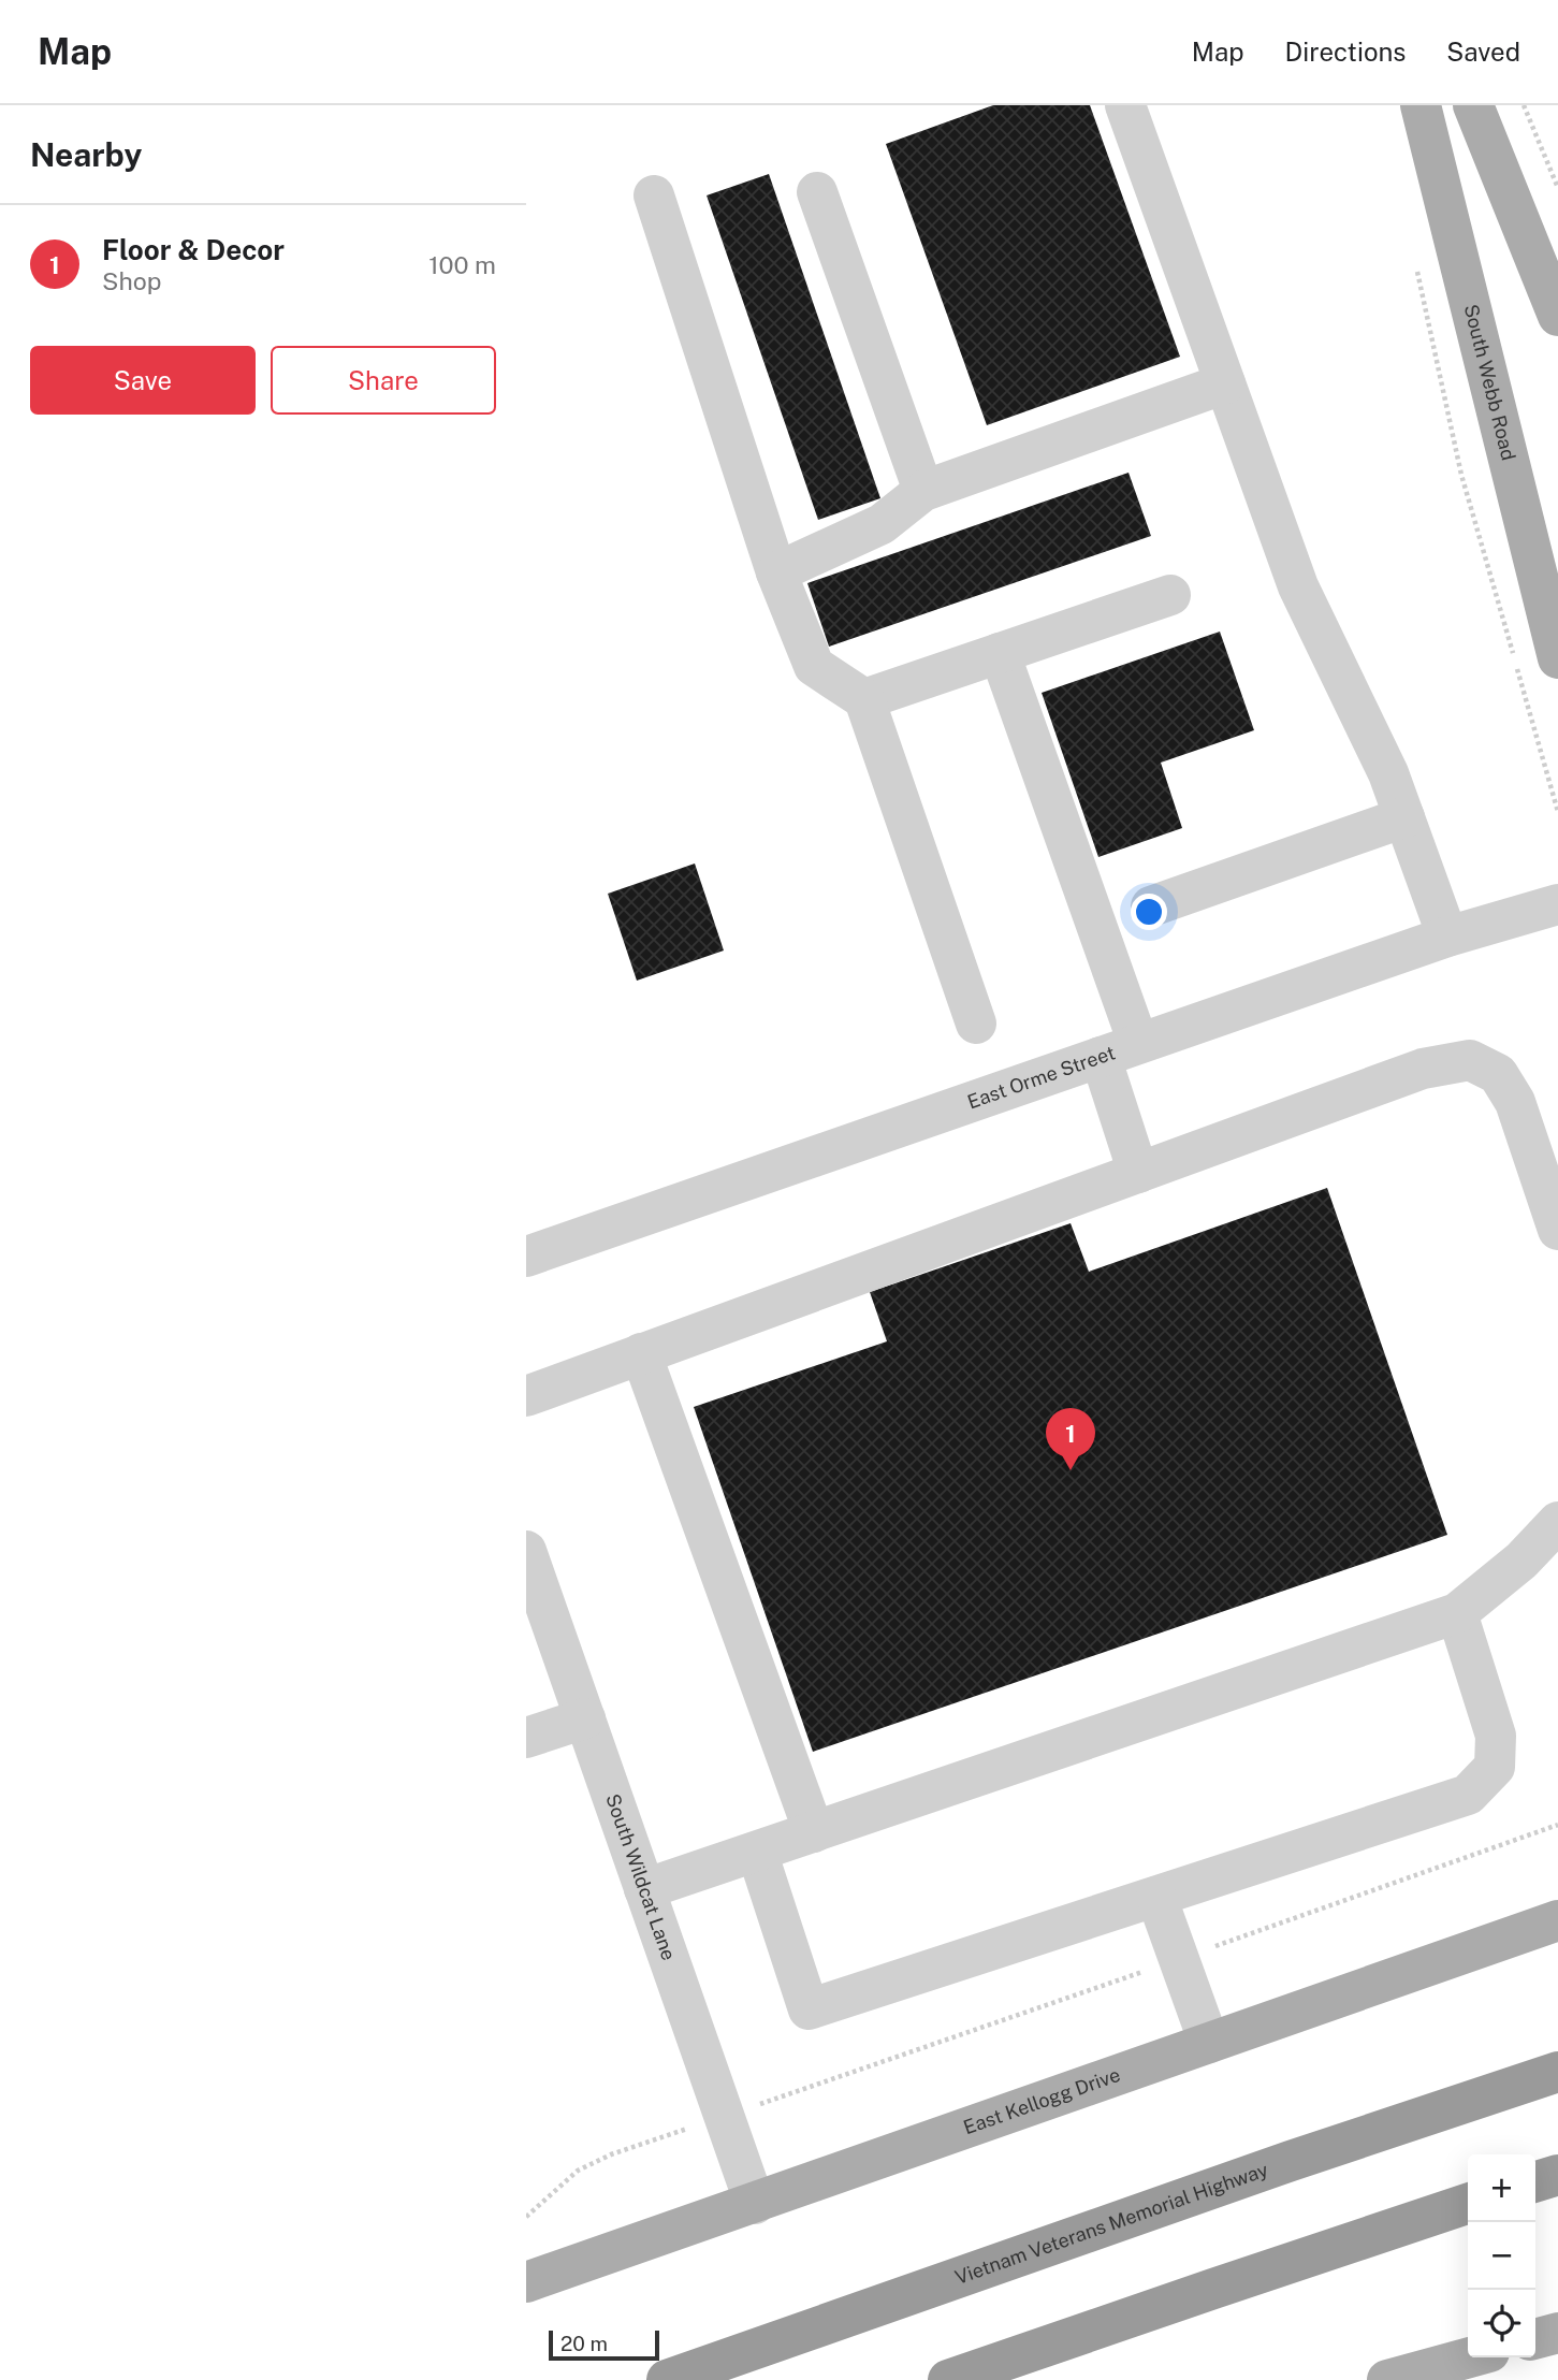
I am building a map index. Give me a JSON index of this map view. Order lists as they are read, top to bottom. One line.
{"streets":{"highway":["Vietnam Veterans Memorial Highway"],"main road":["South Webb Road","East Kellogg Drive"],"street":["East Orme Street","South Wildcat Lane"]},"crossings":[["South Wildcat Lane","East Kellogg Drive"]],"scale_bar":"20 m","page":{"header":"Map","nav":["Map","Directions","Saved"],"heading":"Nearby","list":[{"mark":"1","name":"Floor & Decor","note":"Shop","value":"100 m"}],"buttons":["Save","Share"],"pins":"1","map_buttons":["+","−"],"scale":"20 m"}}
